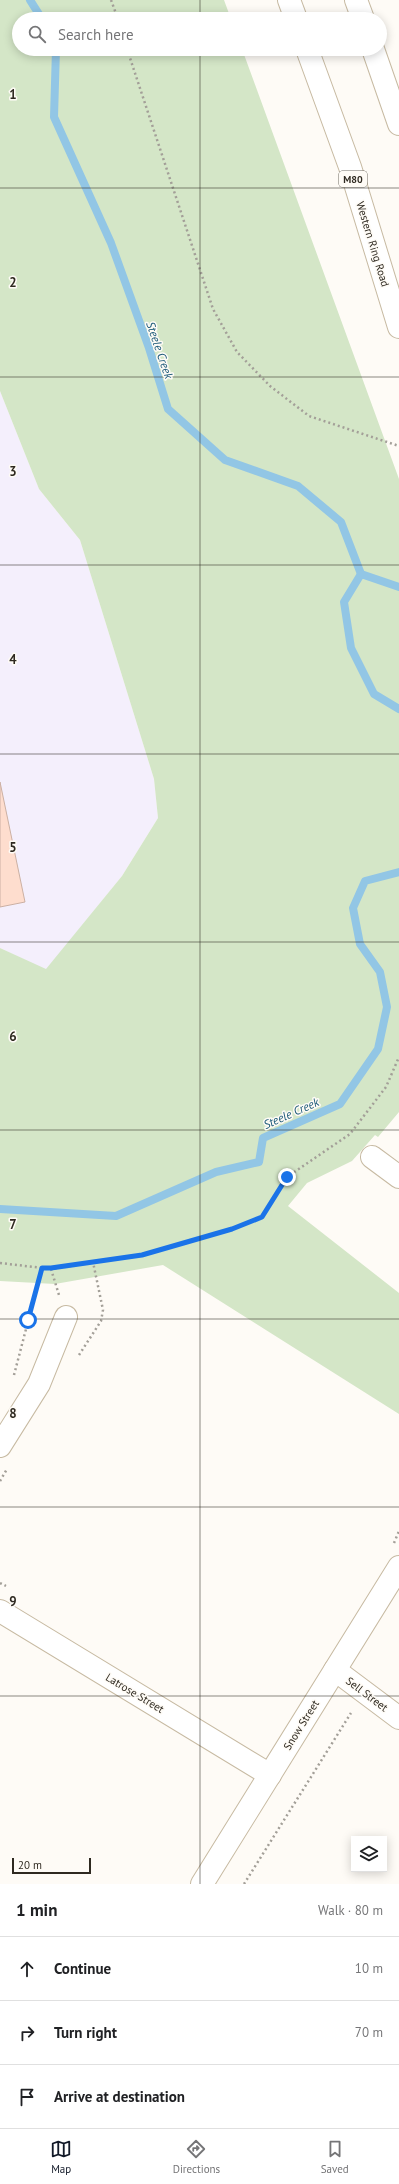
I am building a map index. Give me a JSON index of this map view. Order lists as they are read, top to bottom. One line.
{"streets":{"main road":["M80","Western Ring Road","Latrose Street","Sell Street","Snow Street"]},"crossings":[["Latrose Street","Snow Street"],["Sell Street","Snow Street"]],"water":["Steele Creek"],"scale_bar":"20 m","page":{"search":"Search here","scale":"20 m","heading":["1 min","Walk · 80 m"],"list":[["Continue","10 m"],["Turn right","70 m"],"Arrive at destination"],"nav":["Map","Directions","Saved"]},"grid":{"rows":["1","2","3","4","5","6","7","8","9"]}}
